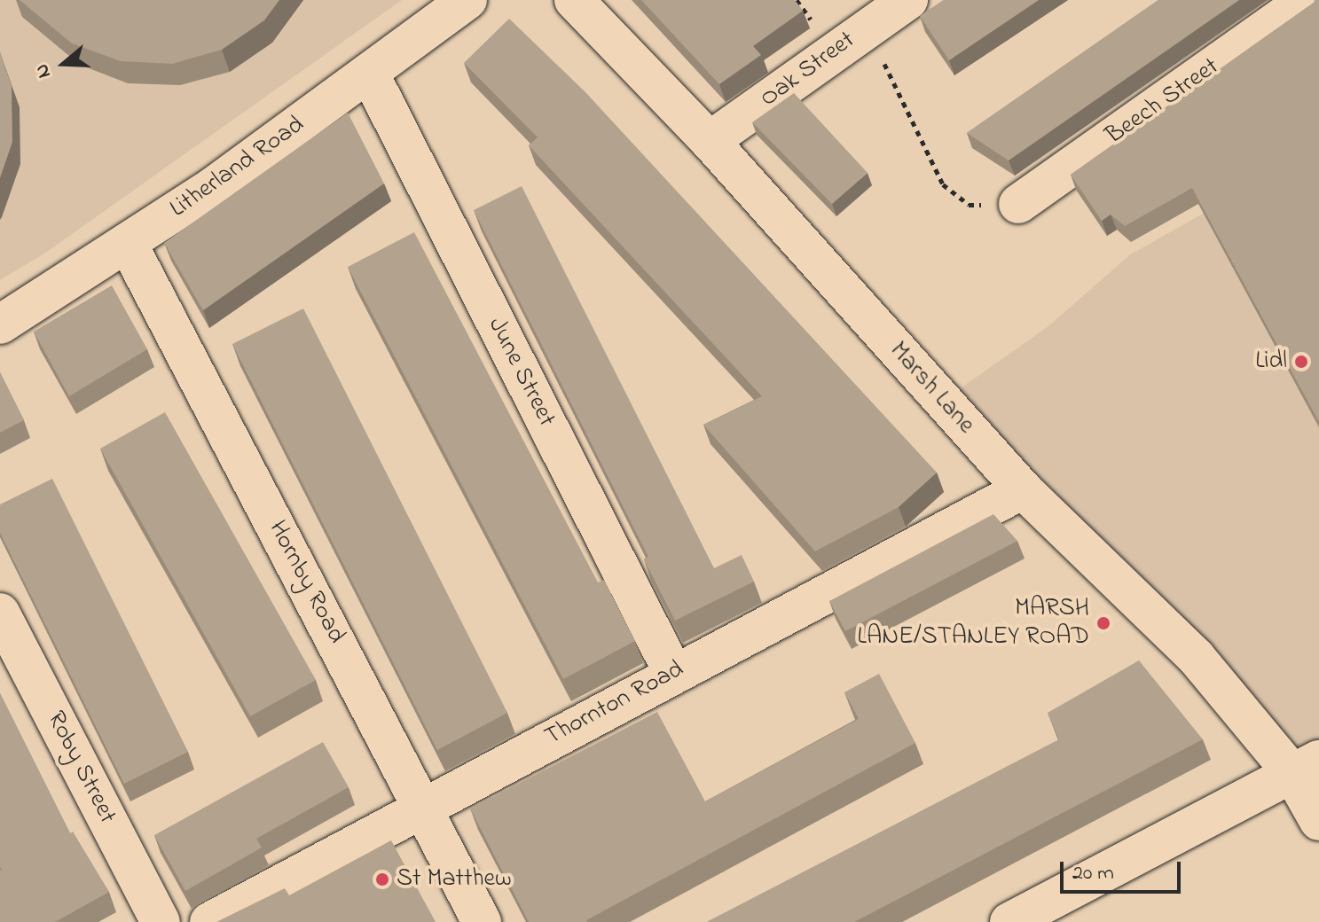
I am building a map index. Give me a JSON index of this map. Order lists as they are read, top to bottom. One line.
{"streets":{"street":["Oak Street","Beech Street","Litherland Road","June Street","Marsh Lane","Hornby Road","Thornton Road","Roby Street"]},"crossings":[["Oak Street","Marsh Lane"],["Litherland Road","June Street"],["Litherland Road","Hornby Road"],["June Street","Thornton Road"],["Marsh Lane","Thornton Road"],["Hornby Road","Thornton Road"]],"places":["Lidl","MARSH LANE/STANLEY ROAD","St Matthew"],"scale_bar":"20 m","north":"left"}
